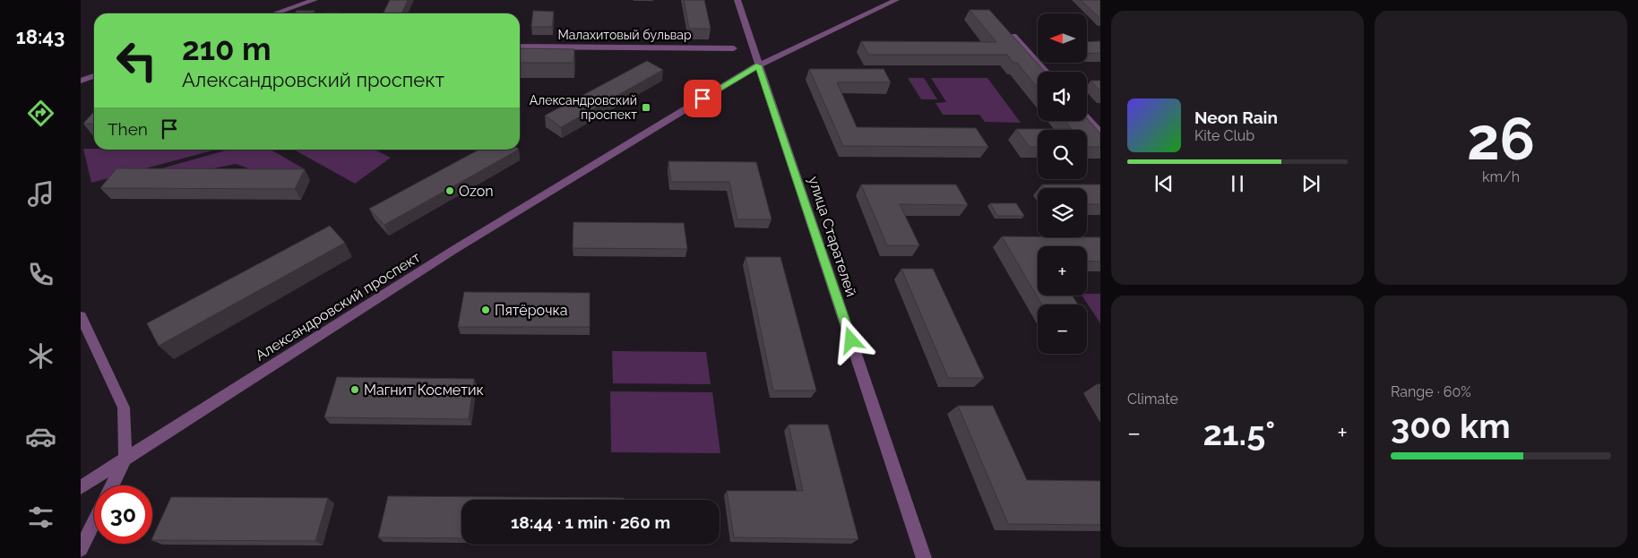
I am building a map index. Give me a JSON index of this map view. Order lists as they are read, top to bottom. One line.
{"streets":{"street":["Малахитовый бульвар","улица Старателей","Александровский проспект"]},"crossings":[["улица Старателей","Александровский проспект"]],"places":{"transit":["Александровский проспект"],"other":["Ozon","Пятёрочка","Магнит Косметик"]},"north":"left","page":{"tabs":"18:43","tile":[["26","km/h"],"Climate",["Range · 60%","300 km"]],"map_buttons":["+","−"],"turn":["210 m","Александровский проспект"],"song":["Neon Rain","Kite Club"],"then":"Then","heat":["−","21.5°","+"],"limit":"30","trip":"18:44 · 1 min · 260 m"}}
